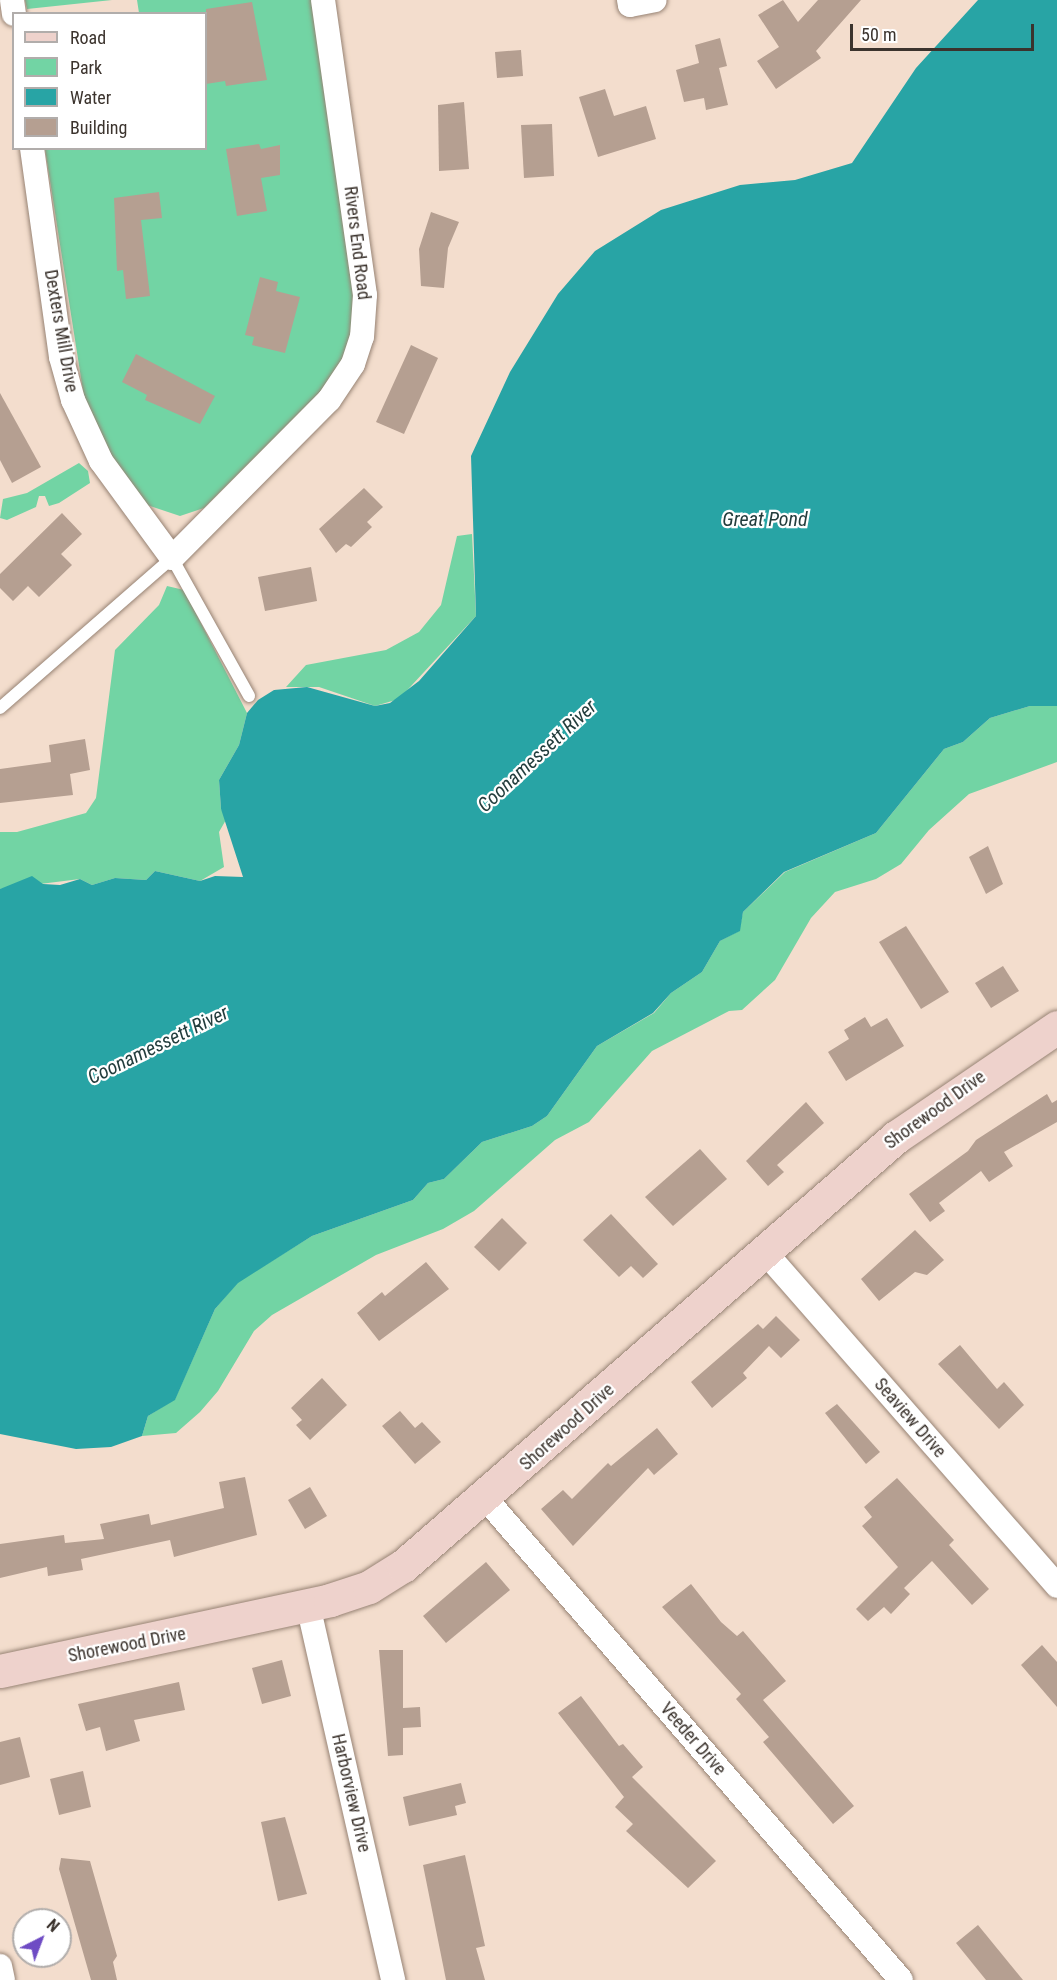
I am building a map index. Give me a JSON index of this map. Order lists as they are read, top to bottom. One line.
{"streets":{"street":["Rivers End Road","Dexters Mill Drive","Shorewood Drive","Seaview Drive","Veeder Drive","Harborview Drive"]},"crossings":[["Rivers End Road","Dexters Mill Drive"],["Shorewood Drive","Seaview Drive"],["Shorewood Drive","Veeder Drive"],["Shorewood Drive","Harborview Drive"]],"water":["Great Pond","Coonamessett River"],"legend":["Road","Park","Water","Building"],"scale_bar":"50 m","north":"top right"}
